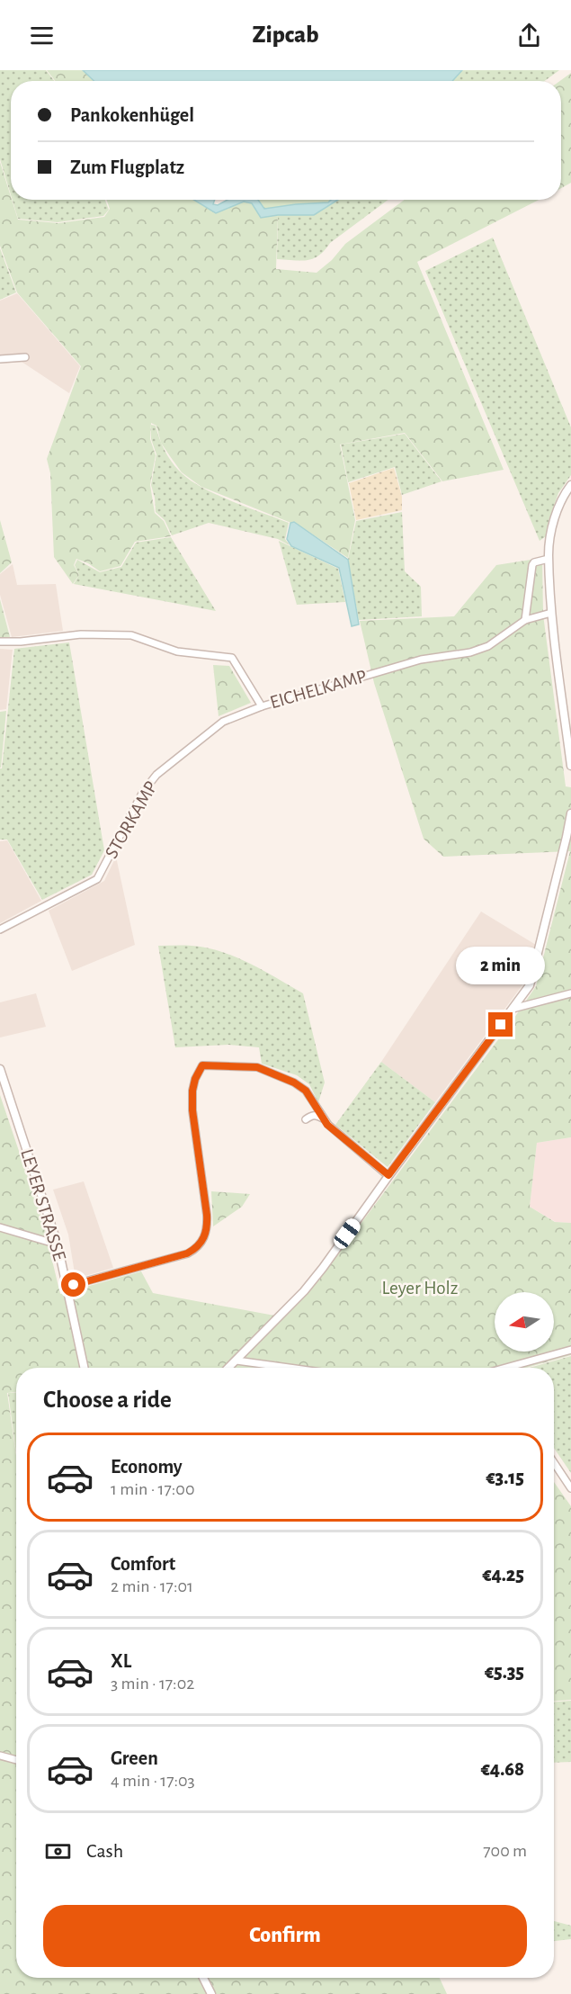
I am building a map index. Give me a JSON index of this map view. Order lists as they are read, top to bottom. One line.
{"streets":{"street":["EICHELKAMP","STORKAMP","LEYER STRASSE"]},"crossings":[["EICHELKAMP","STORKAMP"]],"parks":["Leyer Holz"],"north":"left","page":{"header":"Zipcab","banner":["Pankokenhügel","Zum Flugplatz"],"bubble":"2 min","heading":"Choose a ride","list":[{"name":"Economy","note":"1 min · 17:00","value":"€3.15"},{"name":"Comfort","note":"2 min · 17:01","value":"€4.25"},{"name":"XL","note":"3 min · 17:02","value":"€5.35"},{"name":"Green","note":"4 min · 17:03","value":"€4.68"}],"pay":["Cash","700 m"],"buttons":"Confirm"}}
